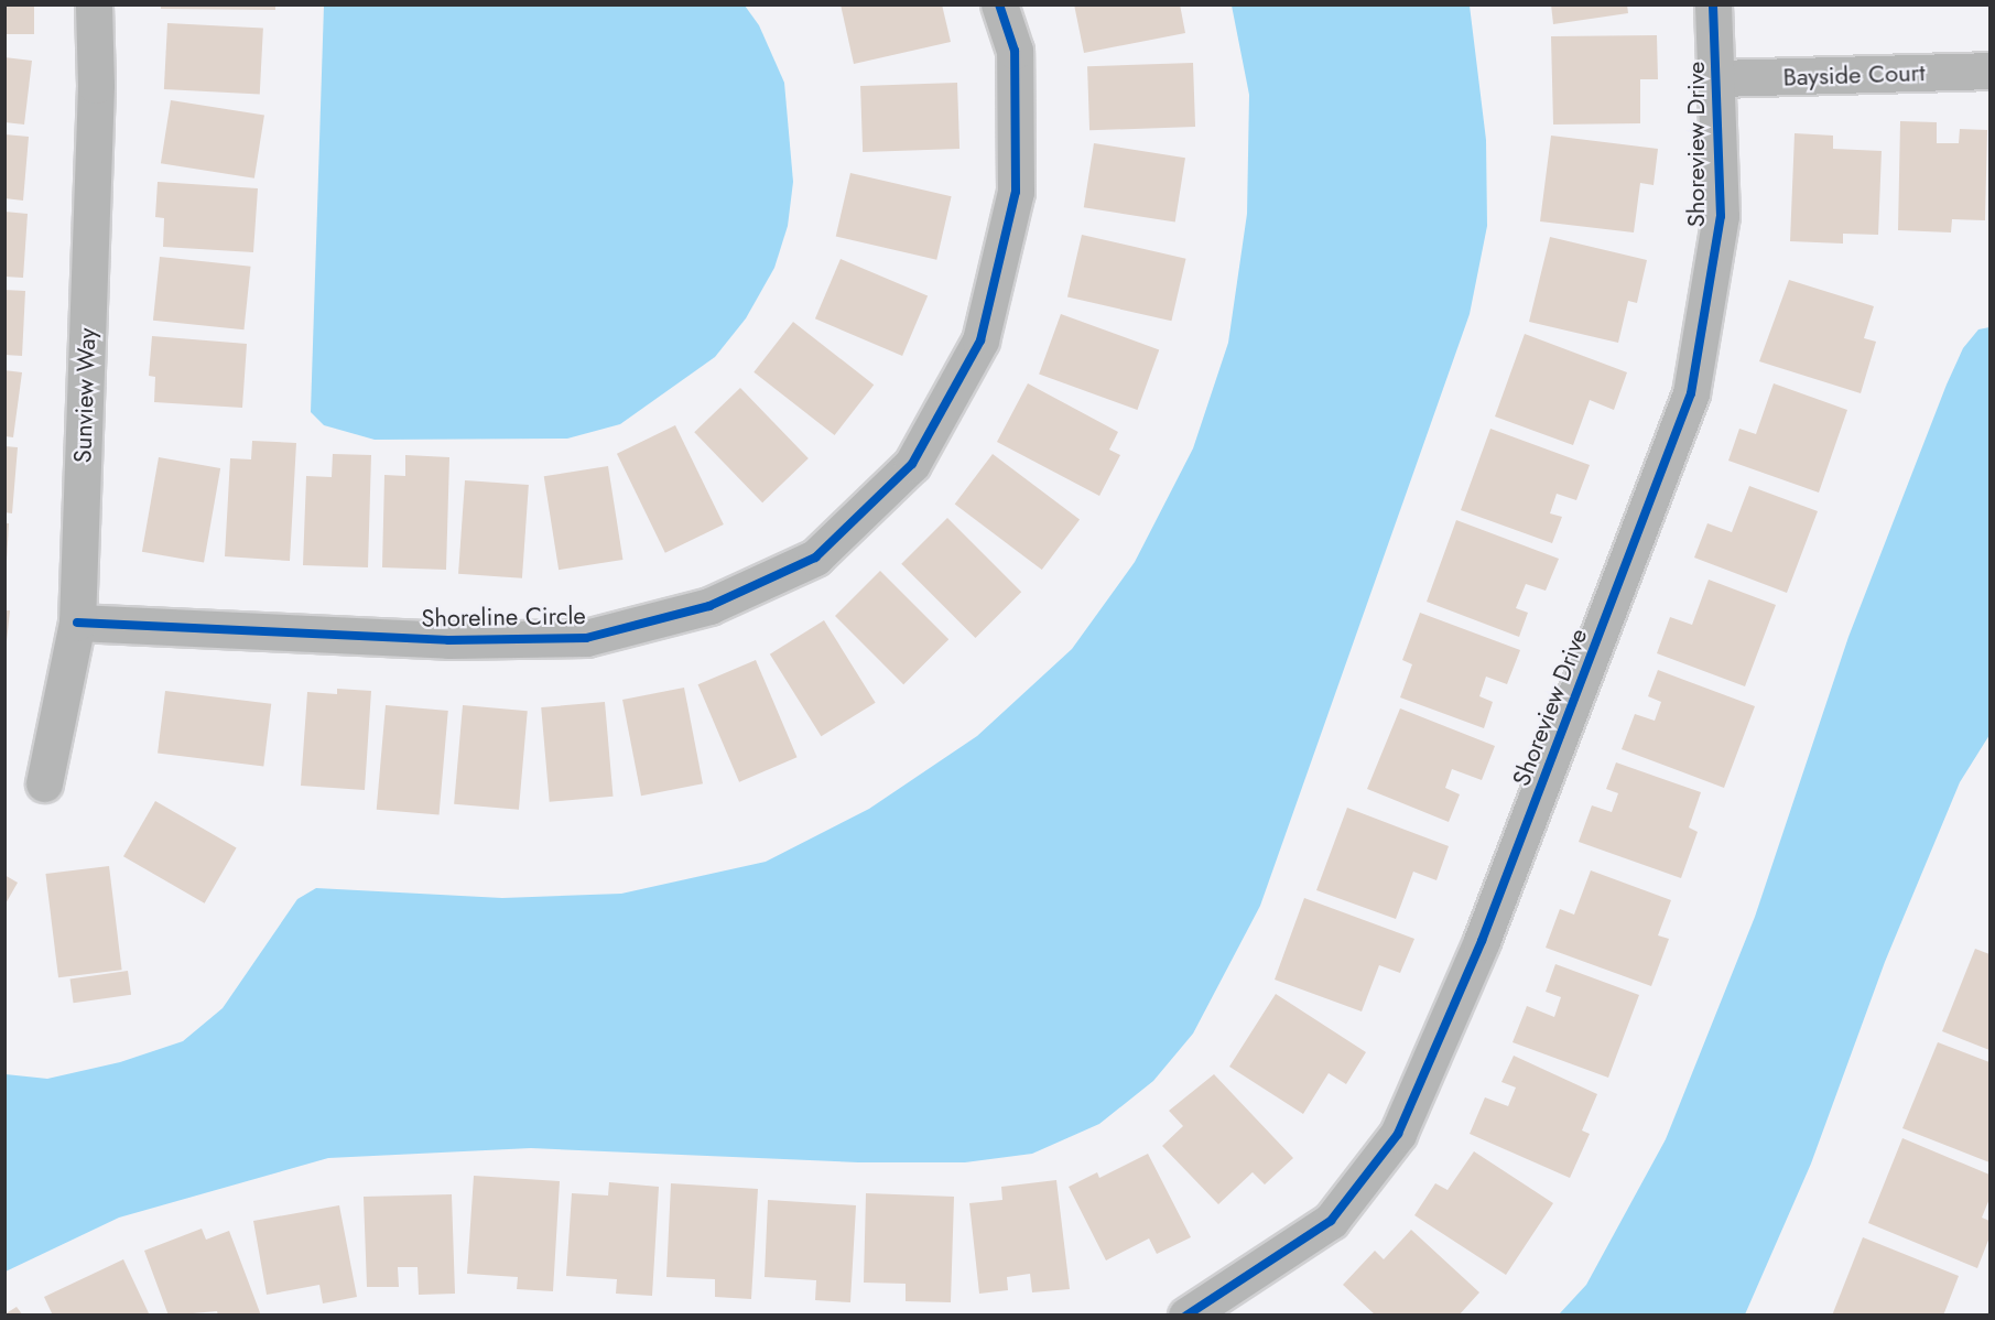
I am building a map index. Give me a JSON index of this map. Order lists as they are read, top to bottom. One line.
{"streets":{"street":["Bayside Court","Shoreview Drive","Sunview Way","Shoreline Circle"]},"crossings":[["Bayside Court","Shoreview Drive"],["Sunview Way","Shoreline Circle"]]}
